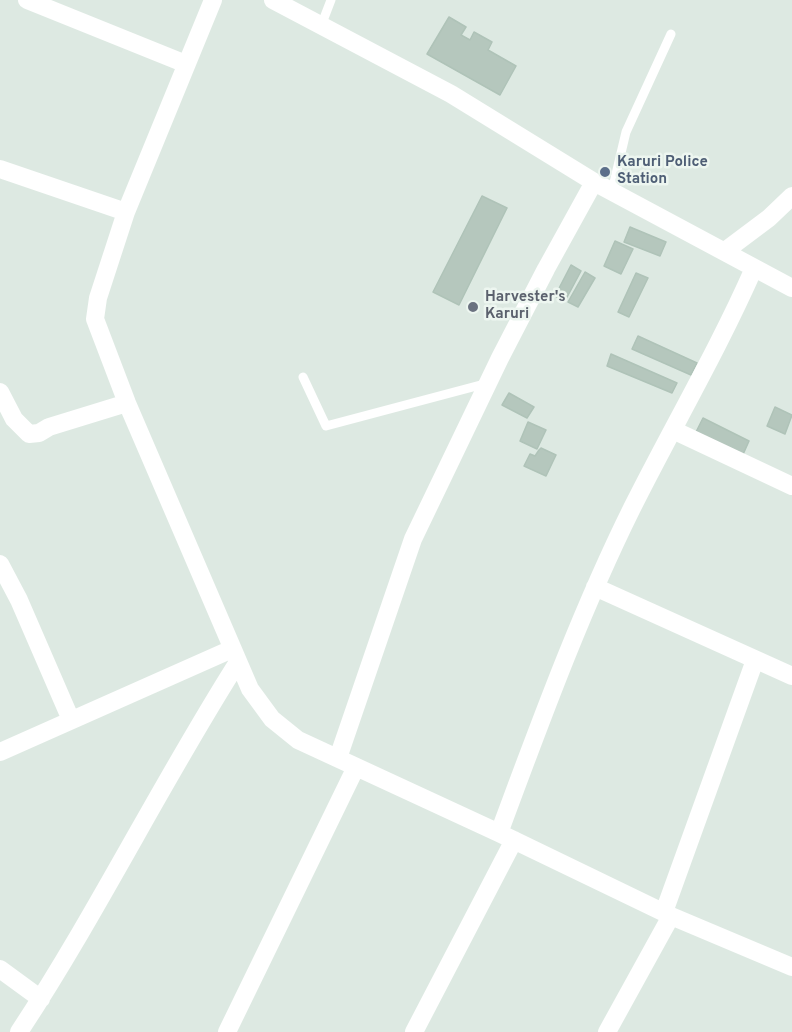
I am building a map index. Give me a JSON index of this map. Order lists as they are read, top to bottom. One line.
{"places":["Karuri Police Station","Harvester's Karuri"]}
